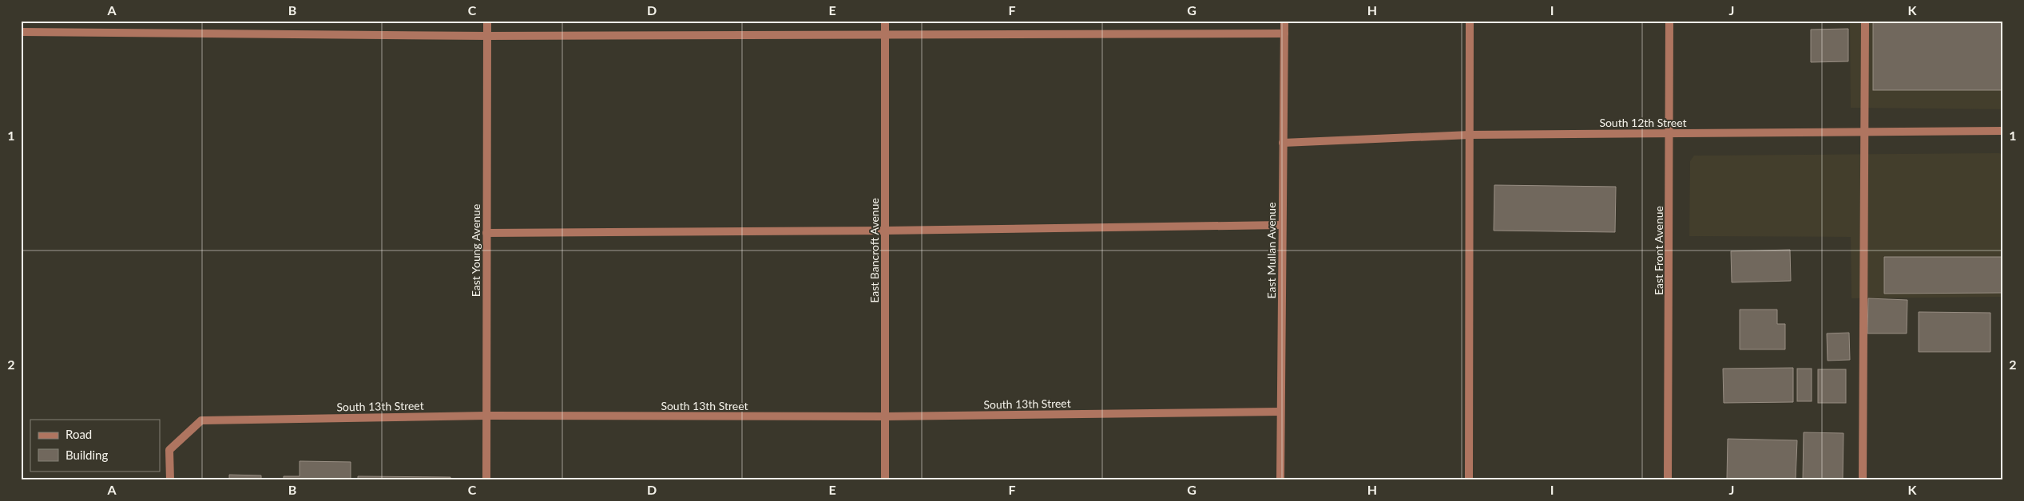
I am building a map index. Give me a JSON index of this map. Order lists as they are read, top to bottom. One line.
{"streets":{"street":["South 12th Street","East Young Avenue","East Bancroft Avenue","East Mullan Avenue","East Front Avenue","South 13th Street"]},"crossings":[["South 12th Street","East Mullan Avenue"],["South 12th Street","East Front Avenue"],["East Young Avenue","South 13th Street"],["East Bancroft Avenue","South 13th Street"],["East Mullan Avenue","South 13th Street"]],"legend":["Road","Building"],"grid":{"columns":["A","B","C","D","E","F","G","H","I","J","K"],"rows":["1","2"]}}
